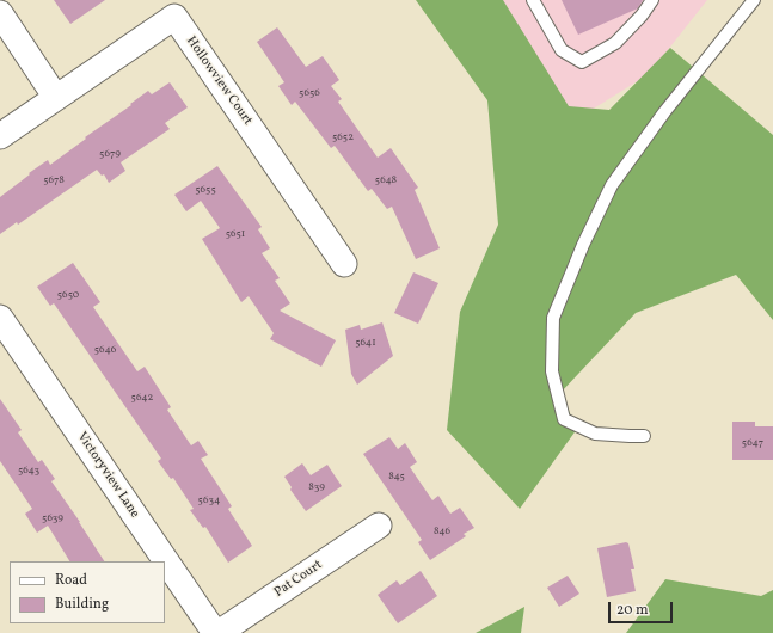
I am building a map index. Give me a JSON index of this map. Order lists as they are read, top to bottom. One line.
{"streets":{"street":["Hollowview Court","Victoryview Lane","Pat Court"]},"crossings":[["Victoryview Lane","Pat Court"]],"house_numbers":["5656","5652","5679","5678","5648","5655","5651","5650","5641","5646","5642","5647","5643","845","839","5634","5639","846"],"legend":["Road","Building"],"scale_bar":"20 m"}
